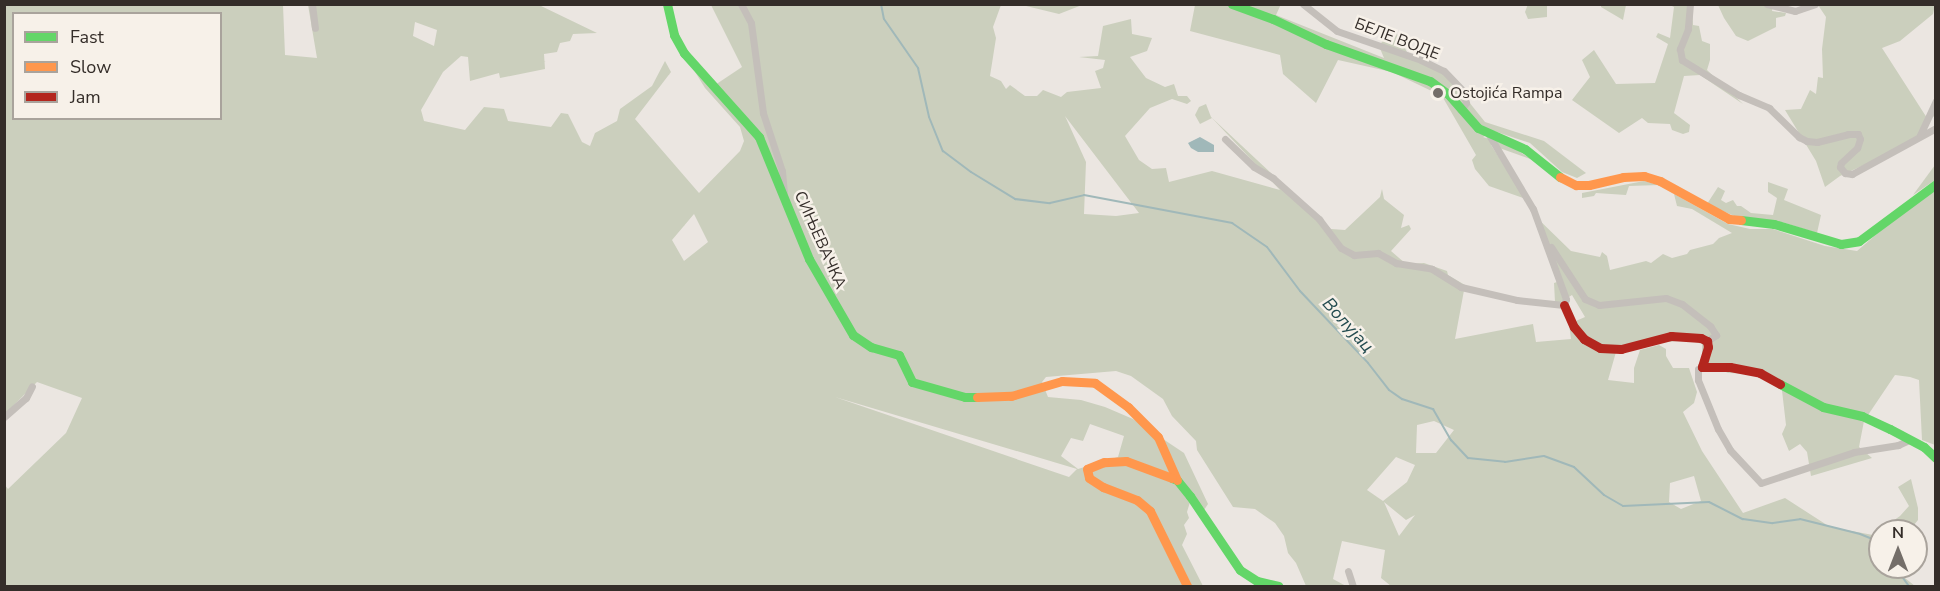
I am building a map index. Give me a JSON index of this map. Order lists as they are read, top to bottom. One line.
{"streets":{"street":["БЕЛЕ ВОДЕ","СИЊЕВАЧКА"]},"water":["Волујац"],"places":["Ostojića Rampa"],"legend":["Fast","Slow","Jam"],"north":"top"}
